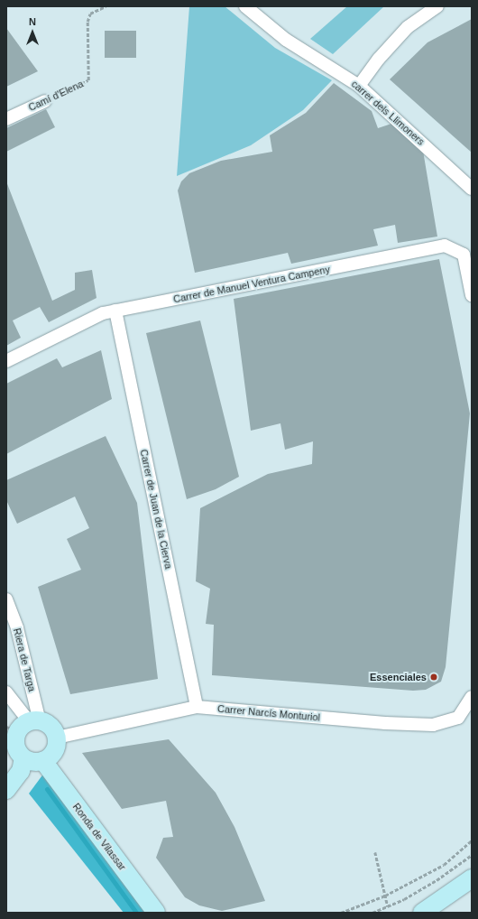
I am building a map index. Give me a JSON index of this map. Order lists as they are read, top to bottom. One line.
{"streets":{"street":["Camí d'Elena","carrer dels Llimoners","Carrer de Manuel Ventura Campeny","Carrer de Juan de la Cierva","Riera de Targa","Carrer Narcís Monturiol","Ronda de Vilassar"]},"crossings":[["Carrer de Manuel Ventura Campeny","Carrer de Juan de la Cierva"],["Carrer de Juan de la Cierva","Carrer Narcís Monturiol"],["Riera de Targa","Carrer Narcís Monturiol"],["Riera de Targa","Ronda de Vilassar"],["Carrer Narcís Monturiol","Ronda de Vilassar"]],"places":["Essenciales"],"north":"top"}
